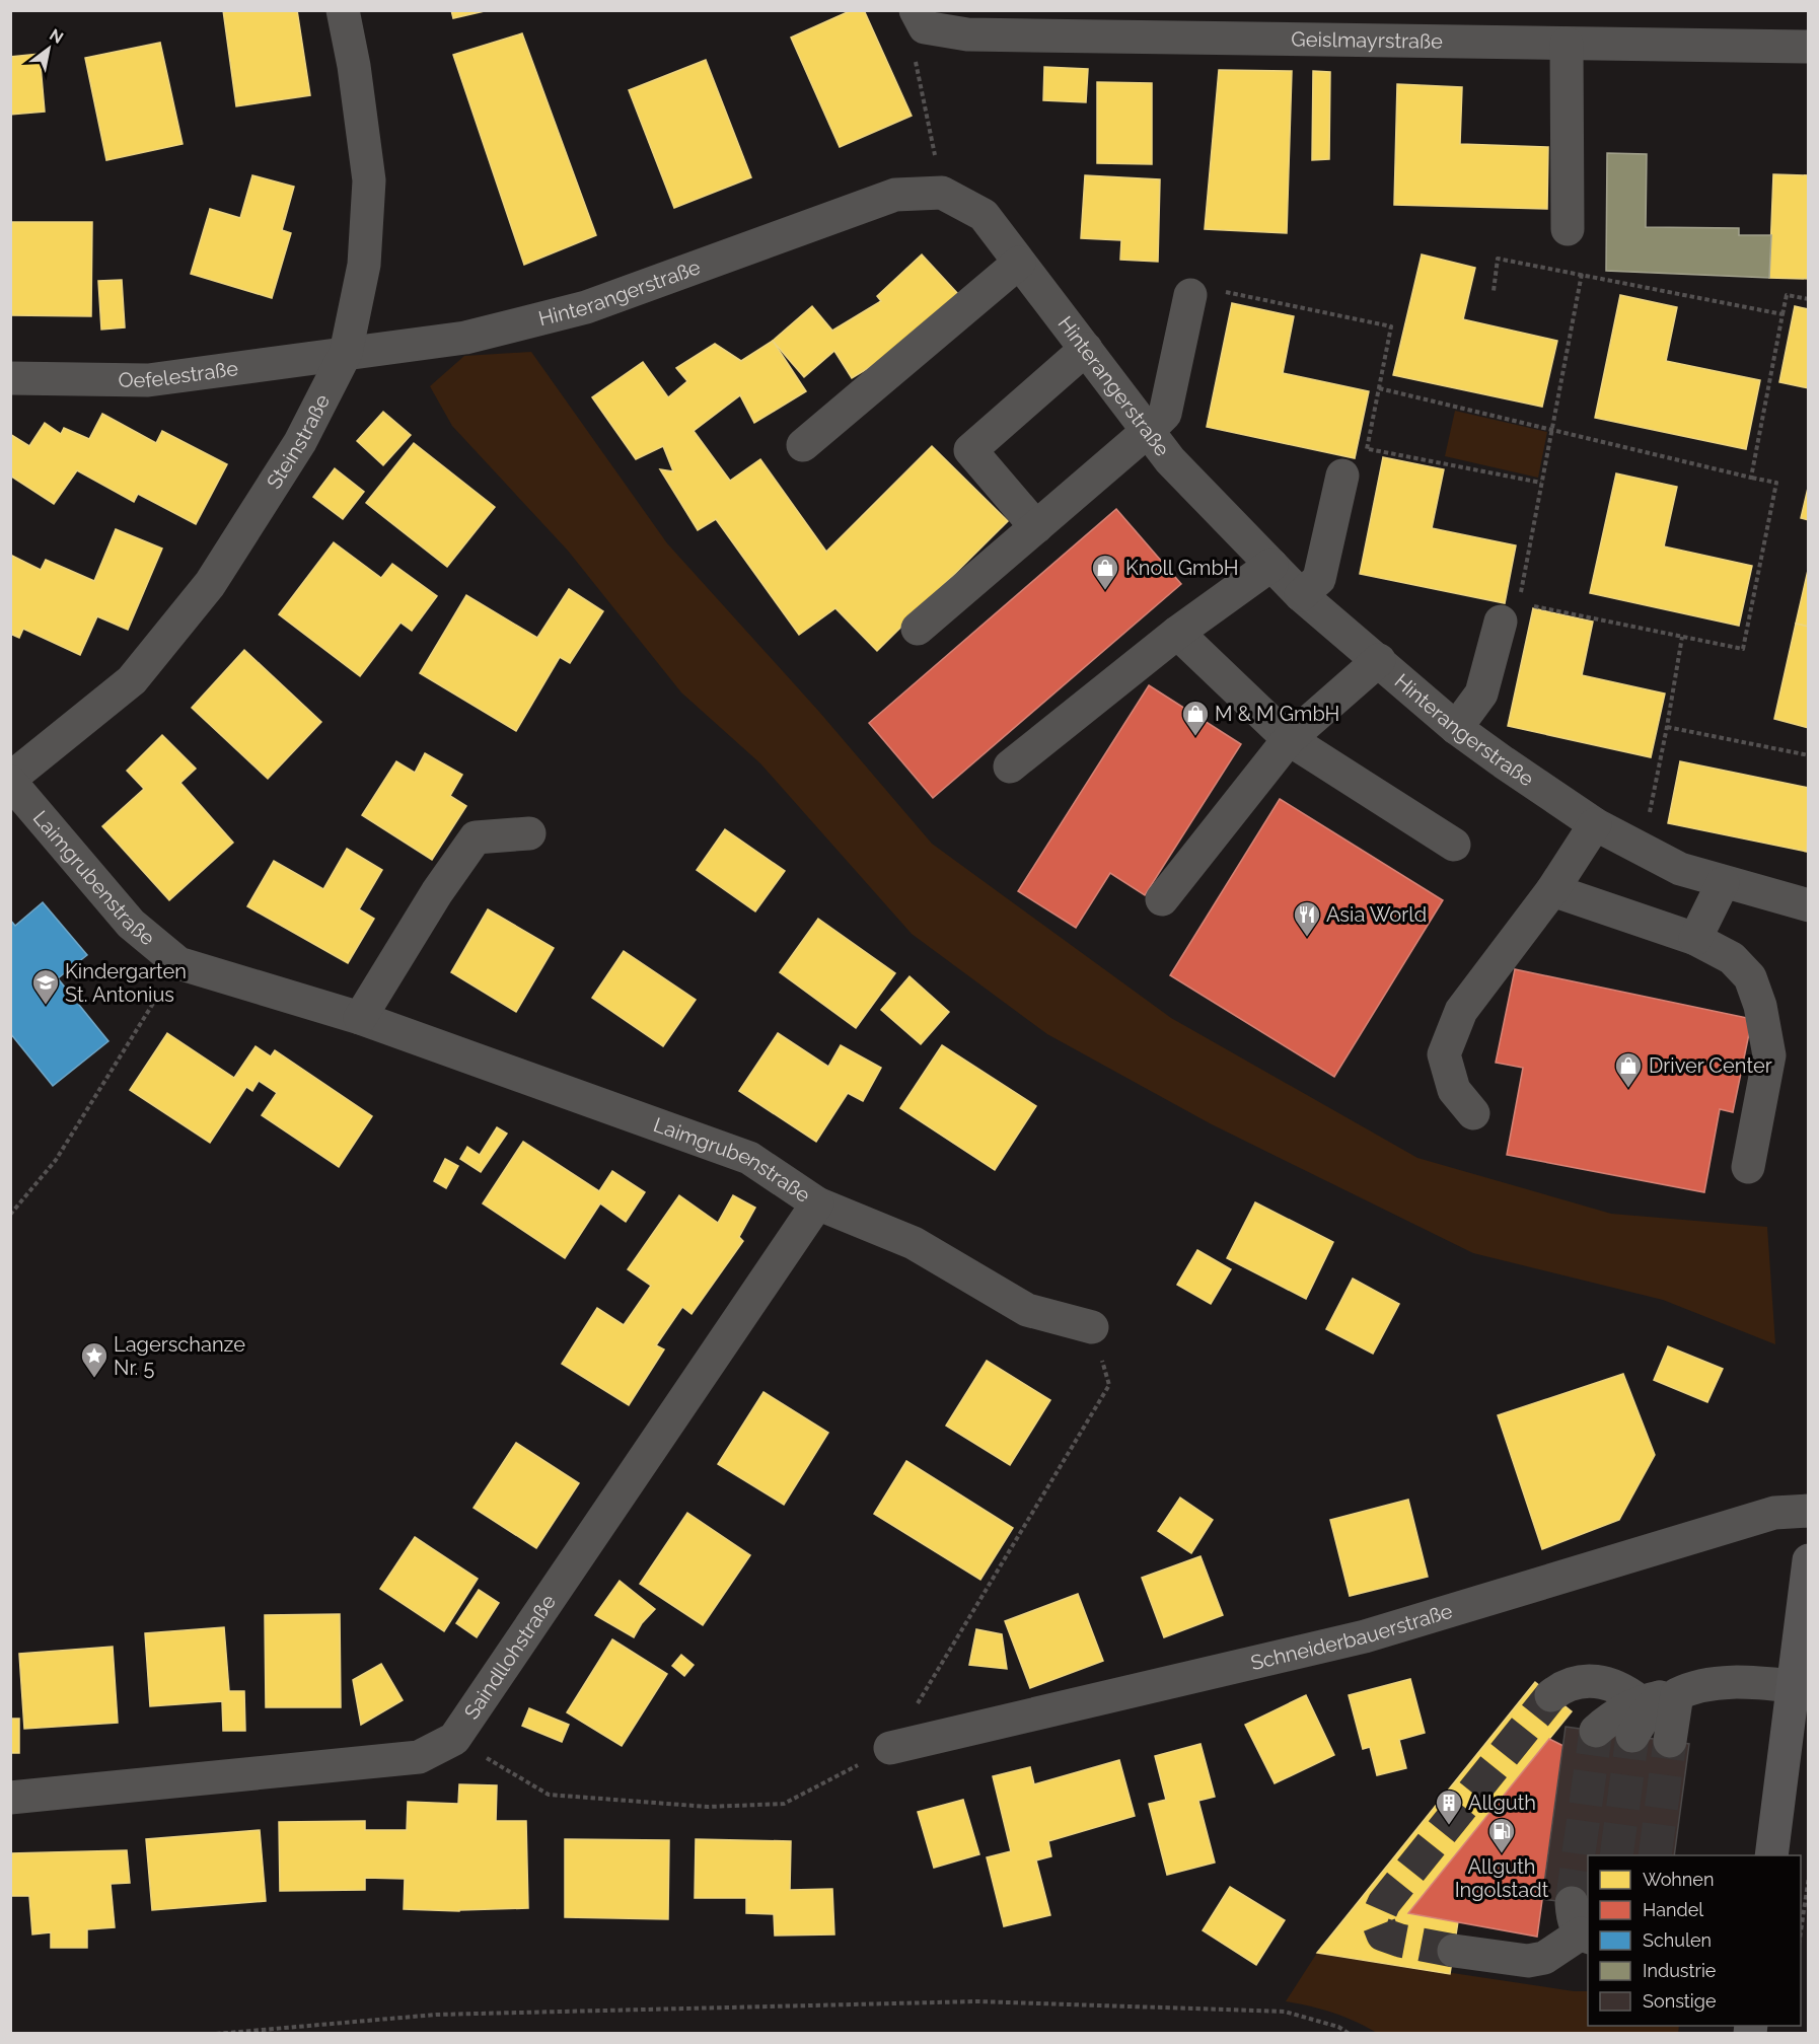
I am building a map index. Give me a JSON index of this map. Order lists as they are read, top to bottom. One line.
{"streets":{"street":["Geislmayrstraße","Hinterangerstraße","Oefelestraße","Steinstraße","Laimgrubenstraße","Schneiderbauerstraße","Saindllohstraße"]},"crossings":[["Hinterangerstraße","Oefelestraße"],["Hinterangerstraße","Steinstraße"],["Oefelestraße","Steinstraße"],["Steinstraße","Laimgrubenstraße"],["Laimgrubenstraße","Saindllohstraße"]],"places":{"shop":["Knoll GmbH","M & M GmbH","Driver Center"],"restaurant":["Asia World"],"school or university":["Kindergarten St. Antonius"],"place":["Lagerschanze Nr. 5"],"building":["Allguth"],"fuel station":["Allguth Ingolstadt"]},"legend":["Wohnen","Handel","Schulen","Industrie","Sonstige"],"north":"top right"}
